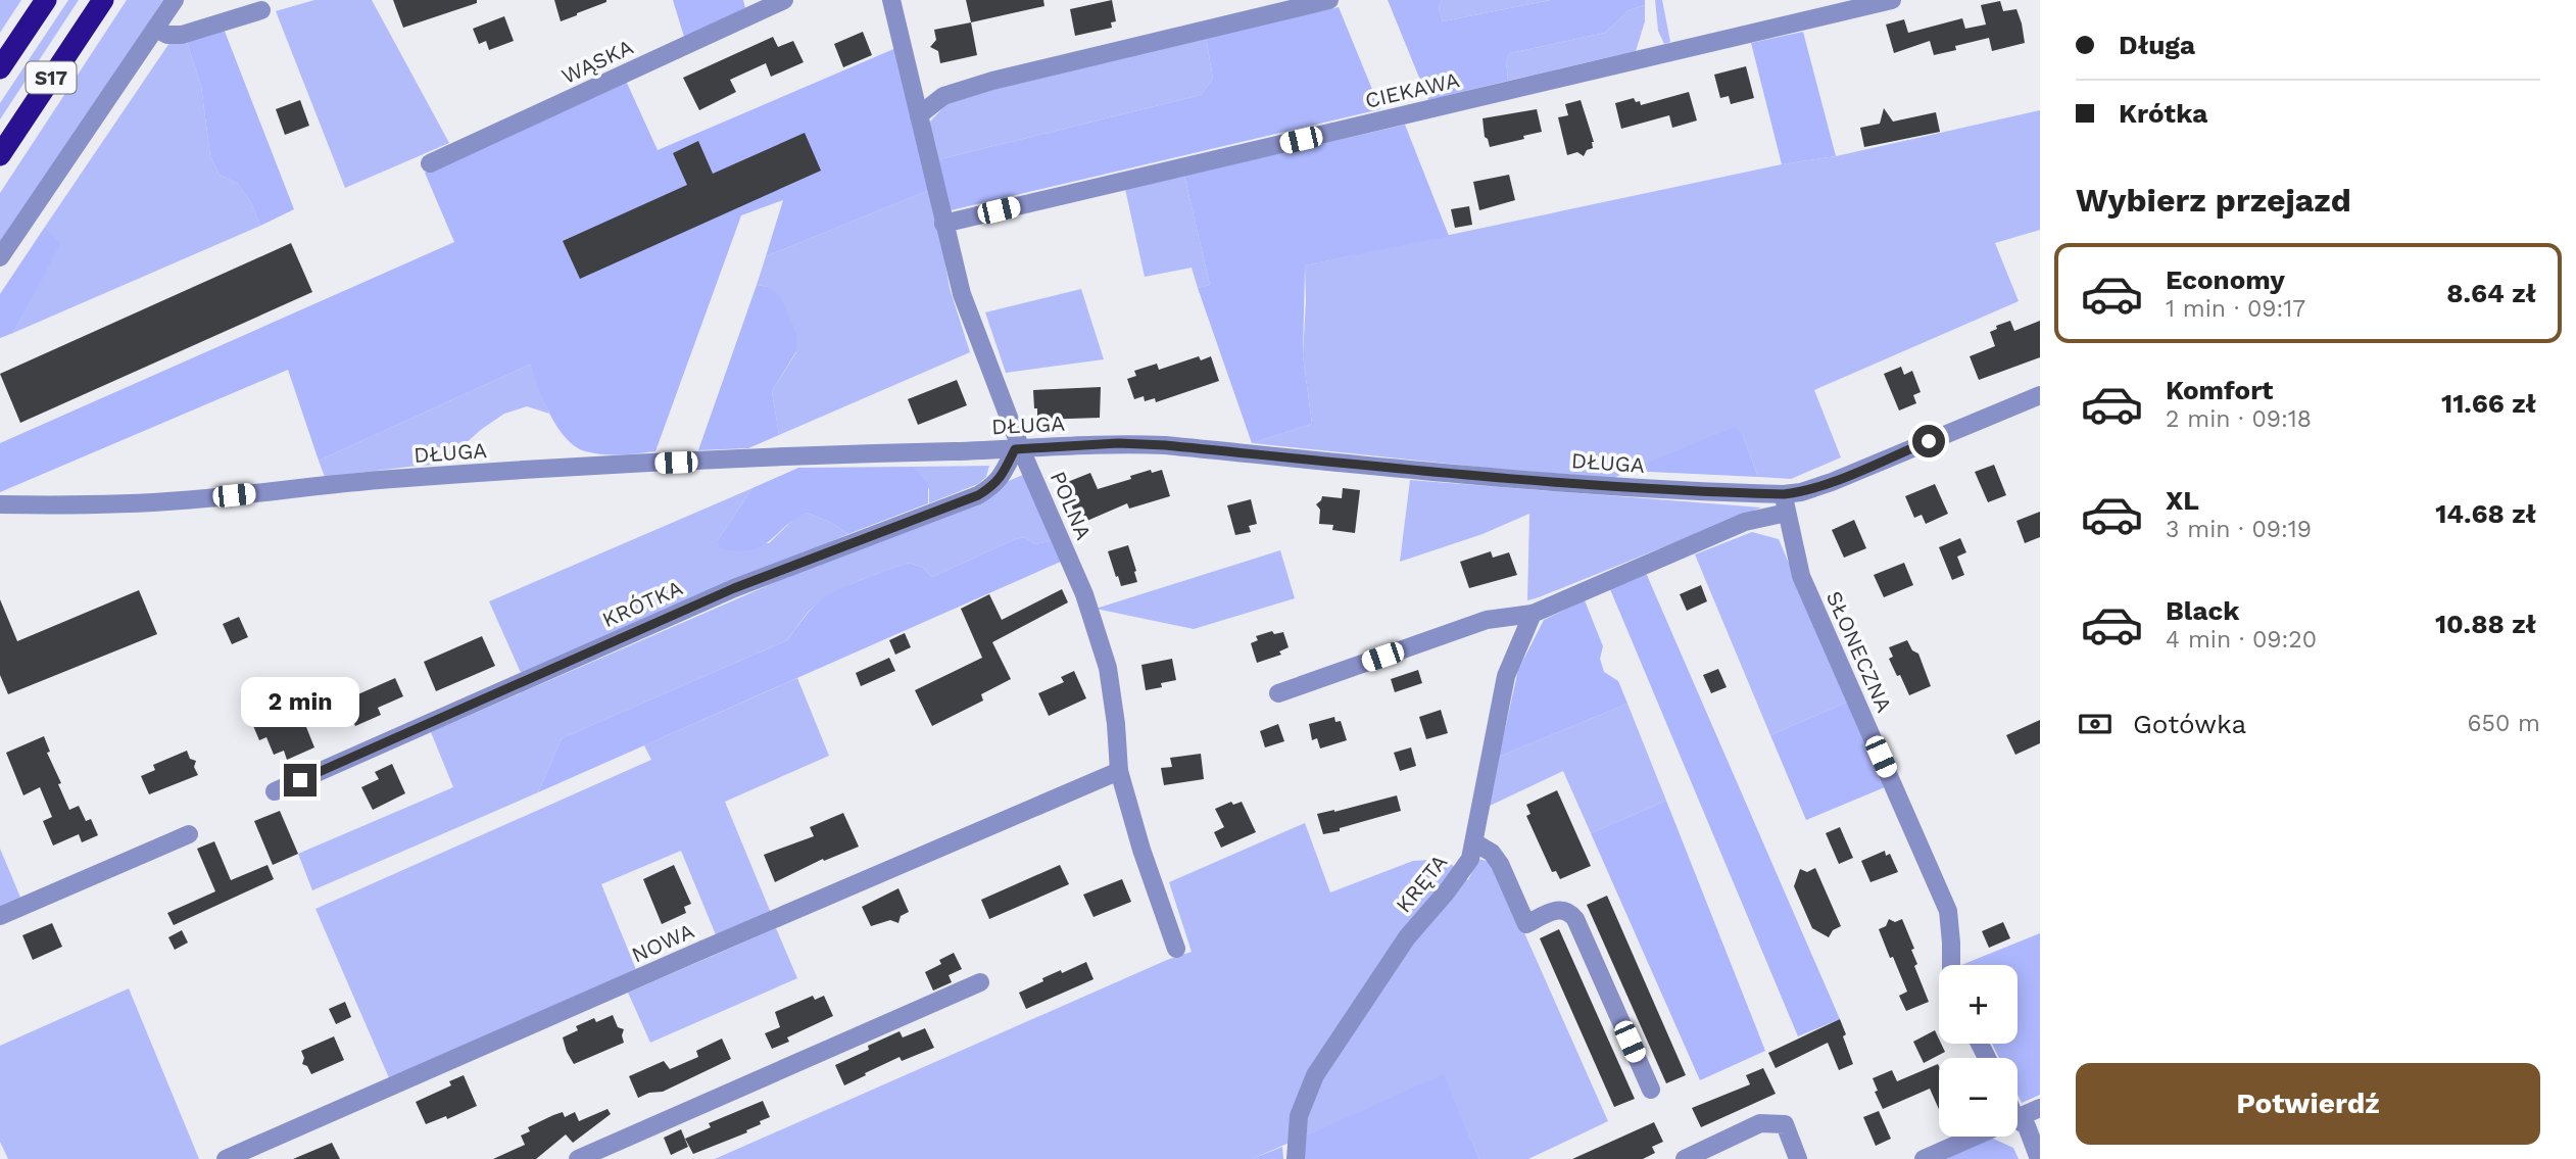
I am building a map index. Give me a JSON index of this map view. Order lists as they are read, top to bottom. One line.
{"streets":{"highway":["S17"],"street":["WĄSKA","CIEKAWA","DŁUGA","POLNA","KRÓTKA","SŁONECZNA","KRĘTA","NOWA"]},"crossings":[["CIEKAWA","POLNA"],["DŁUGA","POLNA"],["DŁUGA","KRÓTKA"],["DŁUGA","SŁONECZNA"],["POLNA","KRÓTKA"],["POLNA","NOWA"]],"page":{"banner":["Długa","Krótka"],"heading":"Wybierz przejazd","list":[{"name":"Economy","note":"1 min · 09:17","value":"8.64 zł"},{"name":"Komfort","note":"2 min · 09:18","value":"11.66 zł"},{"name":"XL","note":"3 min · 09:19","value":"14.68 zł"},{"name":"Black","note":"4 min · 09:20","value":"10.88 zł"}],"bubble":"2 min","pay":["Gotówka","650 m"],"map_buttons":["+","−"],"buttons":"Potwierdź"}}
